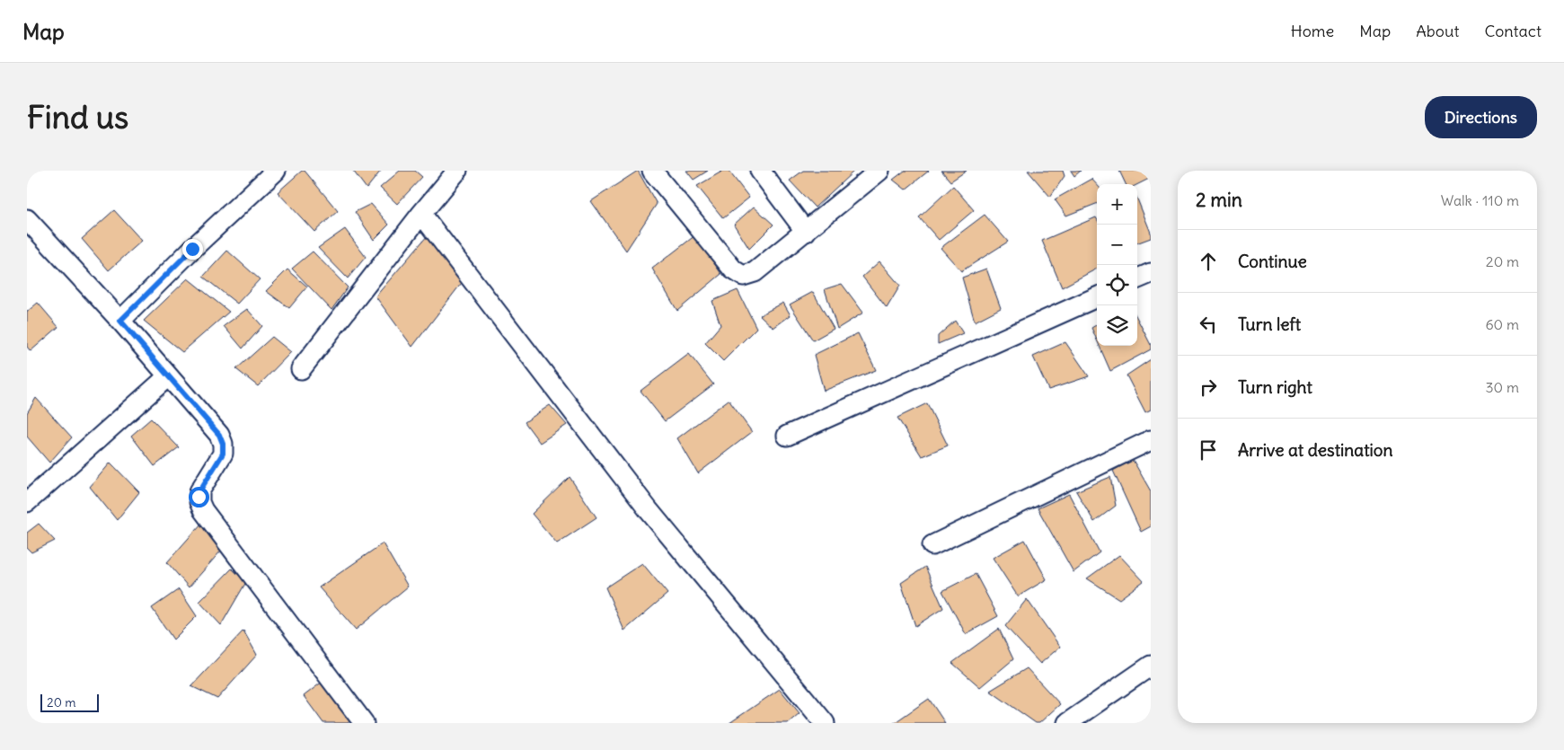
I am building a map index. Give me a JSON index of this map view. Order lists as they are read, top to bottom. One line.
{"scale_bar":"20 m","page":{"header":"Map","nav":["Home","Map","About","Contact"],"buttons":"Directions","title":"Find us","heading":["2 min","Walk · 110 m"],"map_buttons":["+","−"],"list":[["Continue","20 m"],["Turn left","60 m"],["Turn right","30 m"],"Arrive at destination"],"scale":"20 m"}}
